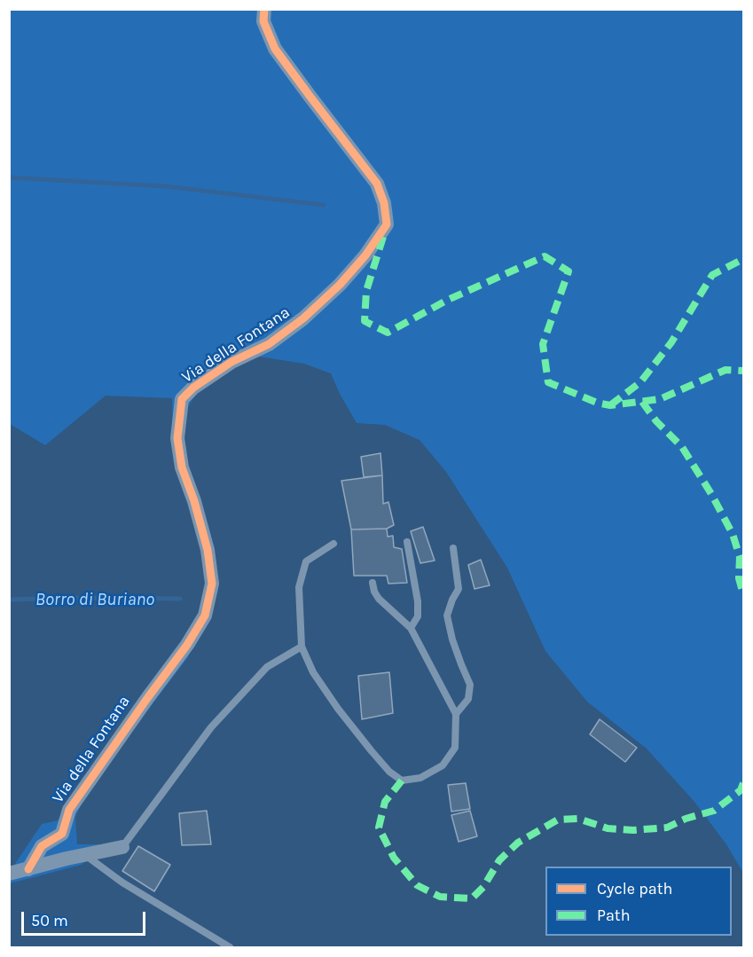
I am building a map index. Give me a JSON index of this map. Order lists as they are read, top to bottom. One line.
{"streets":{"street":["Via della Fontana"]},"water":["Borro di Buriano"],"legend":["Cycle path","Path"],"scale_bar":"50 m"}
